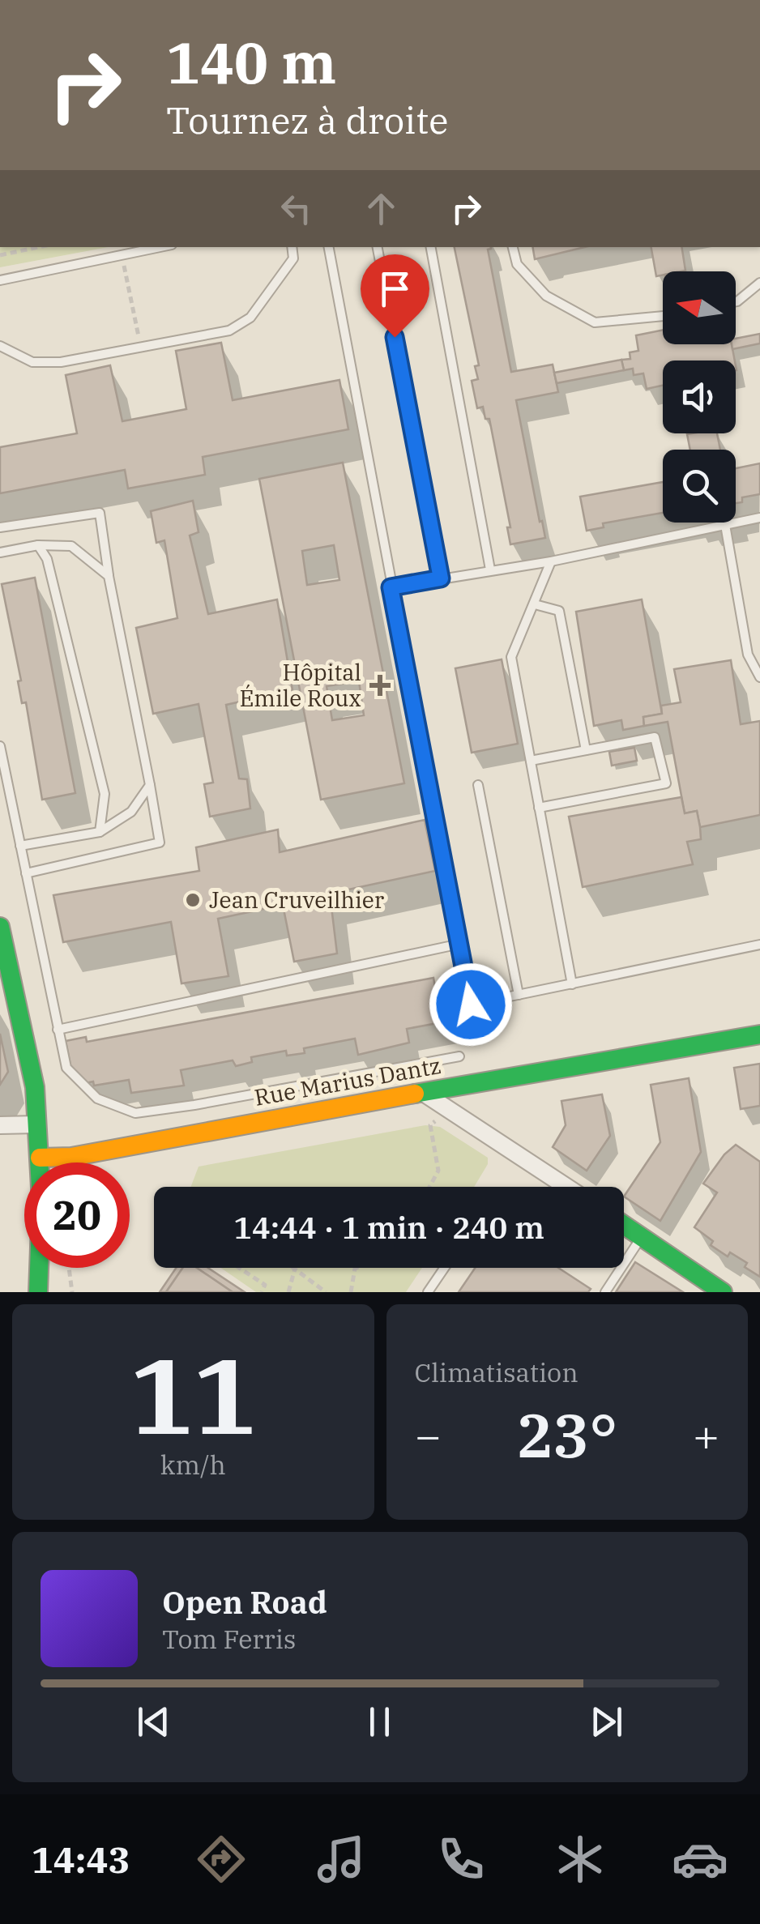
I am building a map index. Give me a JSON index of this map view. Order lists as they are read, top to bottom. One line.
{"streets":{"street":["Rue Marius Dantz"]},"places":{"health":["Hôpital Émile Roux"],"other":["Jean Cruveilhier"]},"north":"left","page":{"turn":["140 m","Tournez à droite"],"limit":"20","trip":"14:44 · 1 min · 240 m","tile":[["11","km/h"],"Climatisation"],"heat":["−","23°","+"],"song":["Open Road","Tom Ferris"],"tabs":"14:43"}}
